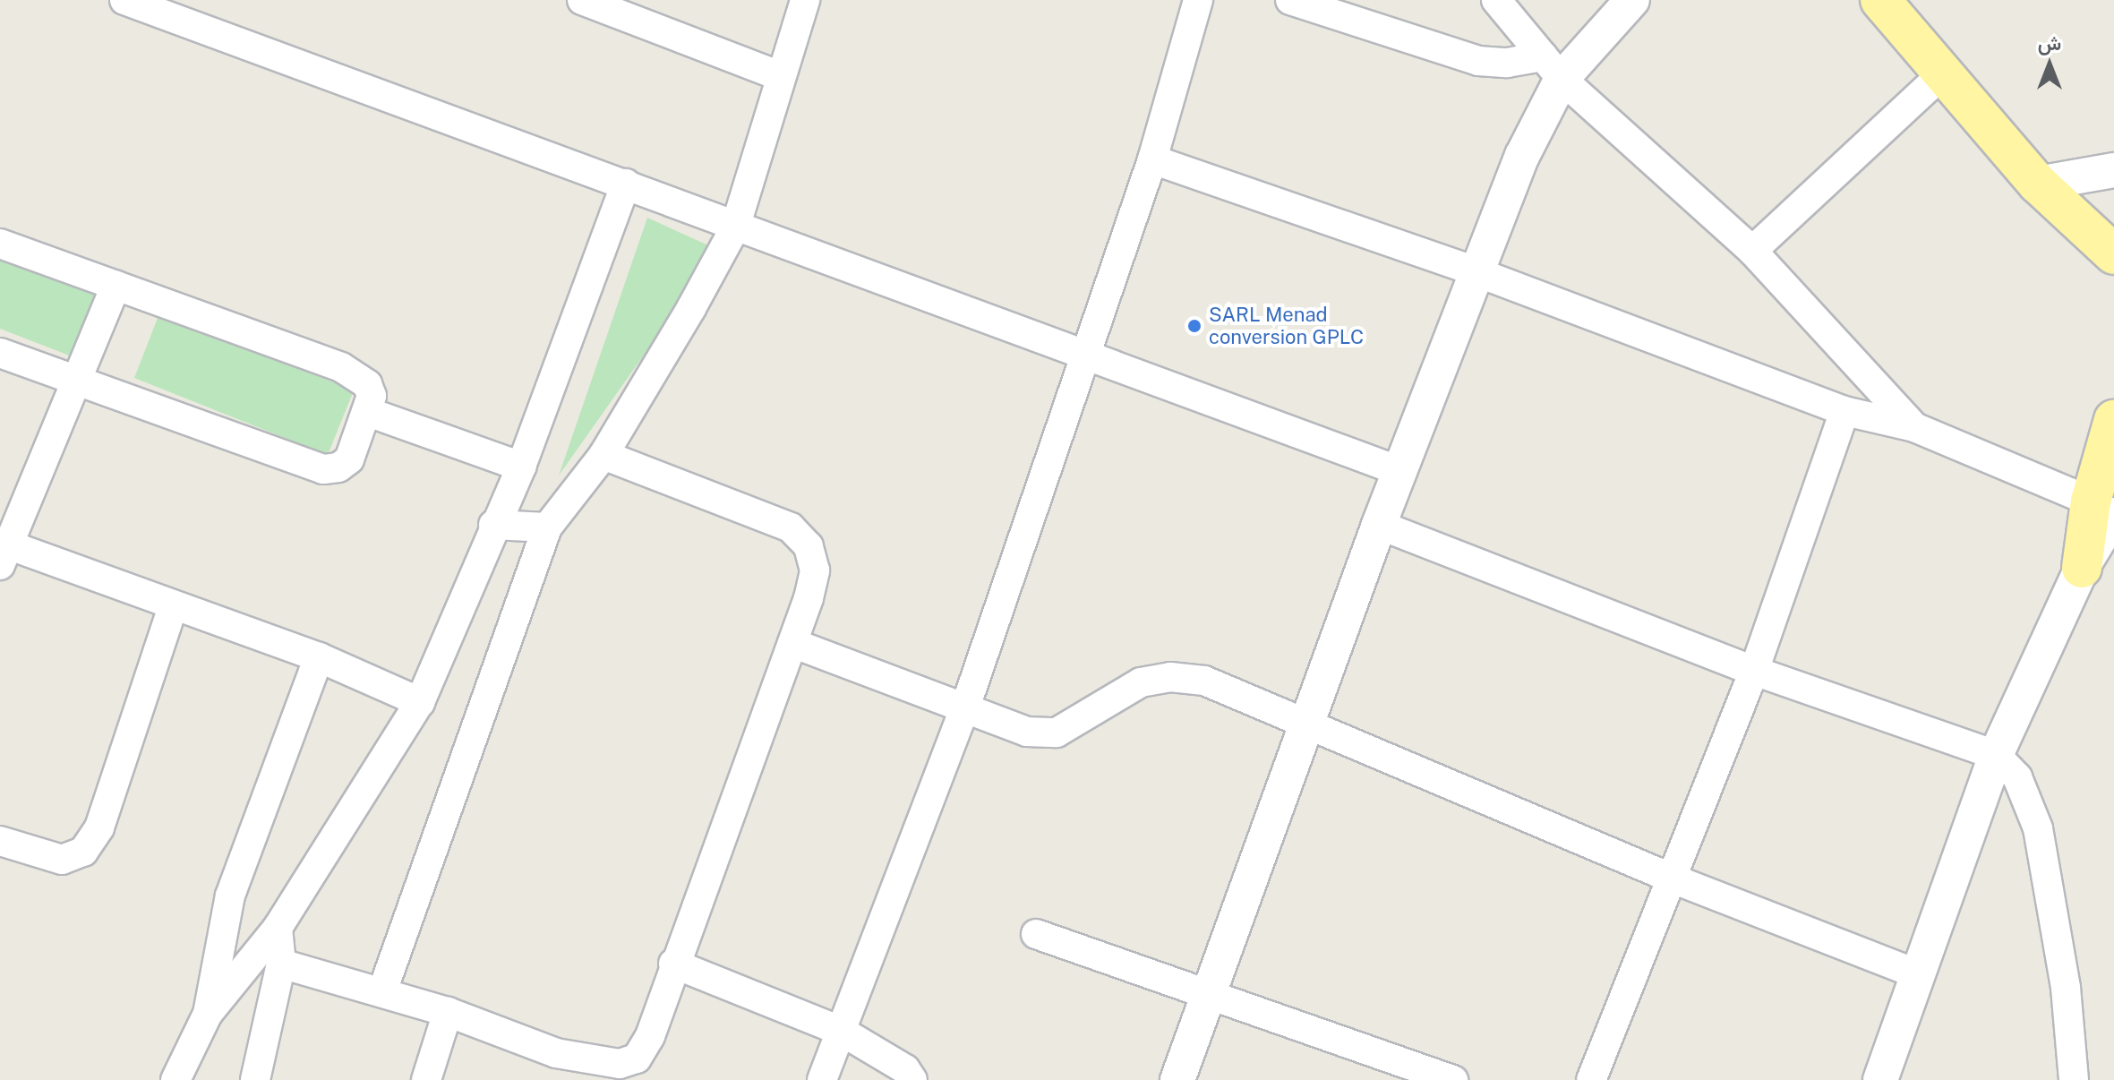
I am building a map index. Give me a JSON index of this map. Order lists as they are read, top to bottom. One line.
{"places":["SARL Menad conversion GPLC"],"north":"top"}
